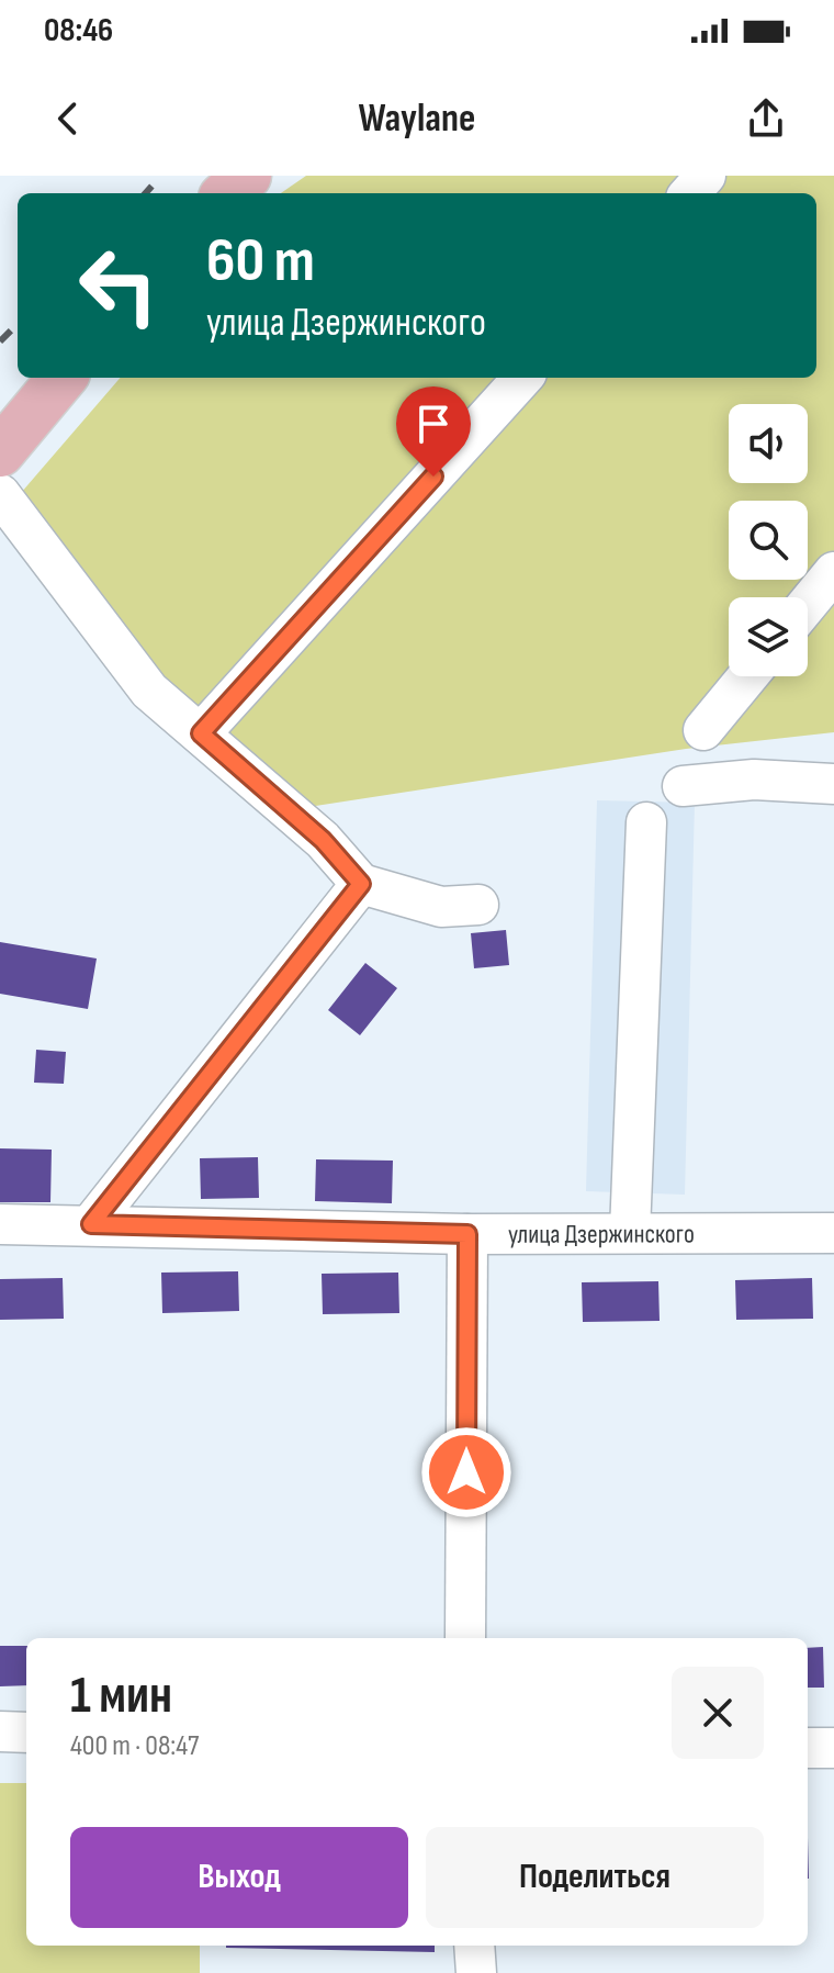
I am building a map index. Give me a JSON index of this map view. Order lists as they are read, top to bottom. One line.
{"streets":{"street":["улица Дзержинского"]},"page":{"status":"08:46","header":"Waylane","turn":["60 m","улица Дзержинского"],"heading":["1 мин","400 m · 08:47"],"buttons":["Выход","Поделиться"]}}
